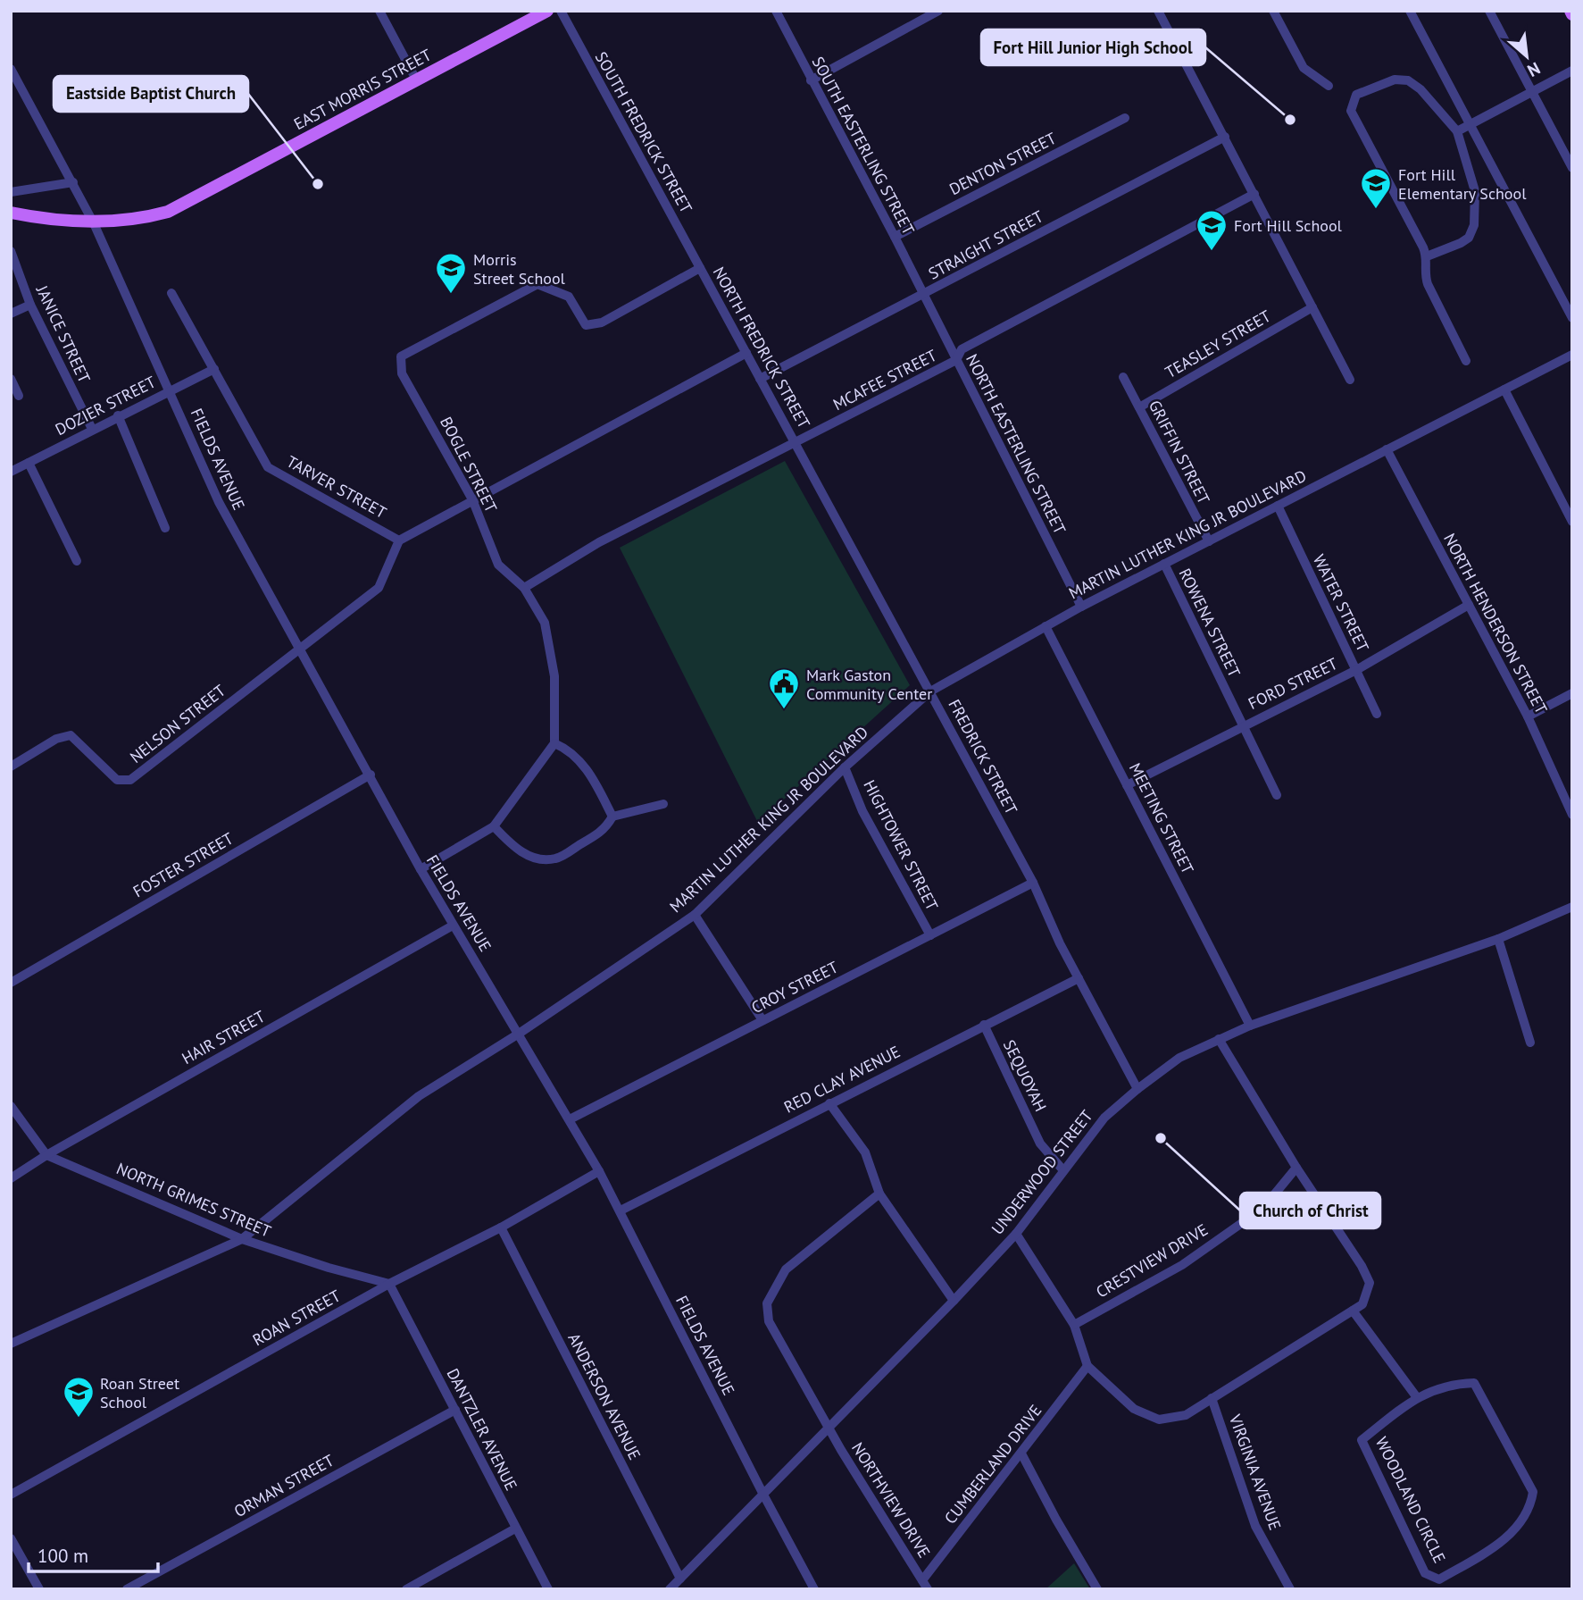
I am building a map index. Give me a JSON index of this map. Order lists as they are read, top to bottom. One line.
{"streets":{"main road":["EAST MORRIS STREET"],"street":["SOUTH FREDRICK STREET","SOUTH EASTERLING STREET","DENTON STREET","STRAIGHT STREET","JANICE STREET","TEASLEY STREET","NORTH FREDRICK STREET","MCAFEE STREET","DOZIER STREET","NORTH EASTERLING STREET","GRIFFIN STREET","FIELDS AVENUE","BOGLE STREET","TARVER STREET","MARTIN LUTHER KING JR BOULEVARD","WATER STREET","ROWENA STREET","NORTH HENDERSON STREET","FORD STREET","NELSON STREET","FREDRICK STREET","MEETING STREET","HIGHTOWER STREET","FOSTER STREET","CROY STREET","HAIR STREET","SEQUOYAH","RED CLAY AVENUE","UNDERWOOD STREET","NORTH GRIMES STREET","CRESTVIEW DRIVE","ROAN STREET","ANDERSON AVENUE","DANTZLER AVENUE","CUMBERLAND DRIVE","VIRGINIA AVENUE","ORMAN STREET","NORTHVIEW DRIVE","WOODLAND CIRCLE"]},"crossings":[["EAST MORRIS STREET","FIELDS AVENUE"],["SOUTH FREDRICK STREET","NORTH FREDRICK STREET"],["SOUTH FREDRICK STREET","BOGLE STREET"],["SOUTH EASTERLING STREET","DENTON STREET"],["SOUTH EASTERLING STREET","STRAIGHT STREET"],["SOUTH EASTERLING STREET","NORTH EASTERLING STREET"],["STRAIGHT STREET","NORTH FREDRICK STREET"],["STRAIGHT STREET","NORTH EASTERLING STREET"],["JANICE STREET","DOZIER STREET"],["TEASLEY STREET","GRIFFIN STREET"],["NORTH FREDRICK STREET","MCAFEE STREET"],["NORTH FREDRICK STREET","BOGLE STREET"],["NORTH FREDRICK STREET","FREDRICK STREET"],["MCAFEE STREET","NORTH EASTERLING STREET"],["MCAFEE STREET","BOGLE STREET"],["MCAFEE STREET","FREDRICK STREET"],["DOZIER STREET","FIELDS AVENUE"],["DOZIER STREET","TARVER STREET"],["NORTH EASTERLING STREET","MARTIN LUTHER KING JR BOULEVARD"],["GRIFFIN STREET","MARTIN LUTHER KING JR BOULEVARD"],["FIELDS AVENUE","MARTIN LUTHER KING JR BOULEVARD"],["FIELDS AVENUE","NELSON STREET"],["FIELDS AVENUE","FOSTER STREET"],["FIELDS AVENUE","CROY STREET"],["FIELDS AVENUE","HAIR STREET"],["FIELDS AVENUE","RED CLAY AVENUE"],["FIELDS AVENUE","UNDERWOOD STREET"],["FIELDS AVENUE","ROAN STREET"],["MARTIN LUTHER KING JR BOULEVARD","WATER STREET"],["MARTIN LUTHER KING JR BOULEVARD","ROWENA STREET"],["MARTIN LUTHER KING JR BOULEVARD","NORTH HENDERSON STREET"],["MARTIN LUTHER KING JR BOULEVARD","FREDRICK STREET"],["MARTIN LUTHER KING JR BOULEVARD","MEETING STREET"],["MARTIN LUTHER KING JR BOULEVARD","HIGHTOWER STREET"],["MARTIN LUTHER KING JR BOULEVARD","NORTH GRIMES STREET"],["WATER STREET","FORD STREET"],["ROWENA STREET","FORD STREET"],["NORTH HENDERSON STREET","FORD STREET"],["FORD STREET","MEETING STREET"],["FREDRICK STREET","CROY STREET"],["FREDRICK STREET","RED CLAY AVENUE"],["FREDRICK STREET","UNDERWOOD STREET"],["MEETING STREET","UNDERWOOD STREET"],["HIGHTOWER STREET","CROY STREET"],["HAIR STREET","NORTH GRIMES STREET"],["SEQUOYAH","RED CLAY AVENUE"],["SEQUOYAH","UNDERWOOD STREET"],["UNDERWOOD STREET","ANDERSON AVENUE"],["UNDERWOOD STREET","NORTHVIEW DRIVE"],["NORTH GRIMES STREET","ROAN STREET"],["NORTH GRIMES STREET","DANTZLER AVENUE"],["ROAN STREET","ANDERSON AVENUE"],["ROAN STREET","DANTZLER AVENUE"],["DANTZLER AVENUE","ORMAN STREET"],["CUMBERLAND DRIVE","NORTHVIEW DRIVE"]],"places":{"other":["Fort Hill Junior High School","Eastside Baptist Church","Church of Christ"],"school or university":["Fort Hill Elementary School","Fort Hill School","Morris Street School","Roan Street School"],"public building":["Mark Gaston Community Center"]},"scale_bar":"100 m","north":"bottom right"}
